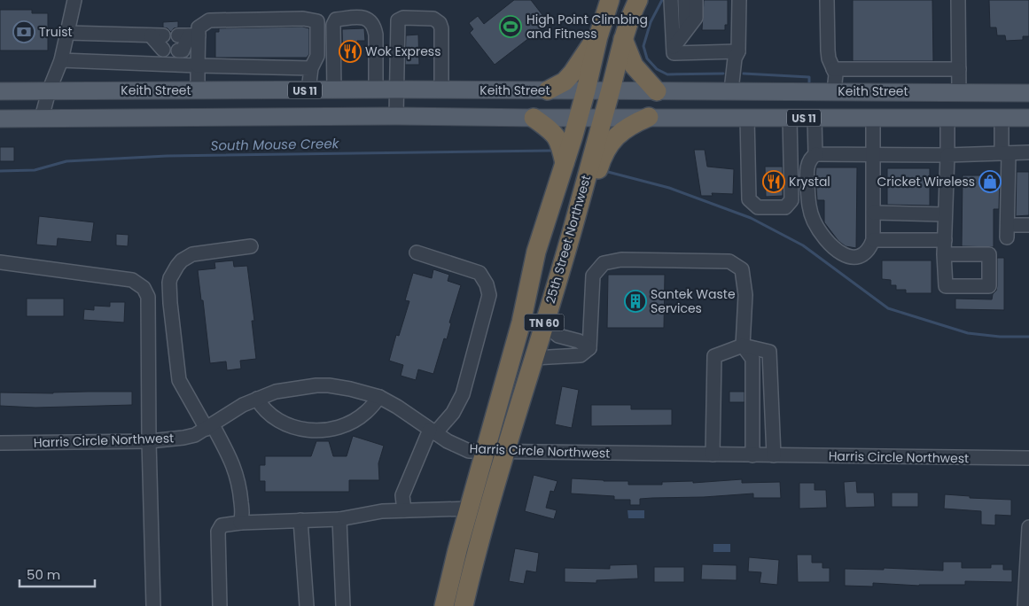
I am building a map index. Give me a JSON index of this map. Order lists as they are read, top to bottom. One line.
{"streets":{"highway":["25th Street Northwest","TN 60"],"main road":["Keith Street","US 11"],"street":["Harris Circle Northwest"]},"crossings":[["Keith Street","25th Street Northwest"],["US 11","25th Street Northwest"],["25th Street Northwest","Harris Circle Northwest"]],"water":["South Mouse Creek"],"places":{"sports":["High Point Climbing and Fitness"],"bank":["Truist"],"restaurant":["Wok Express","Krystal"],"shop":["Cricket Wireless"],"building":["Santek Waste Services"]},"scale_bar":"50 m"}
